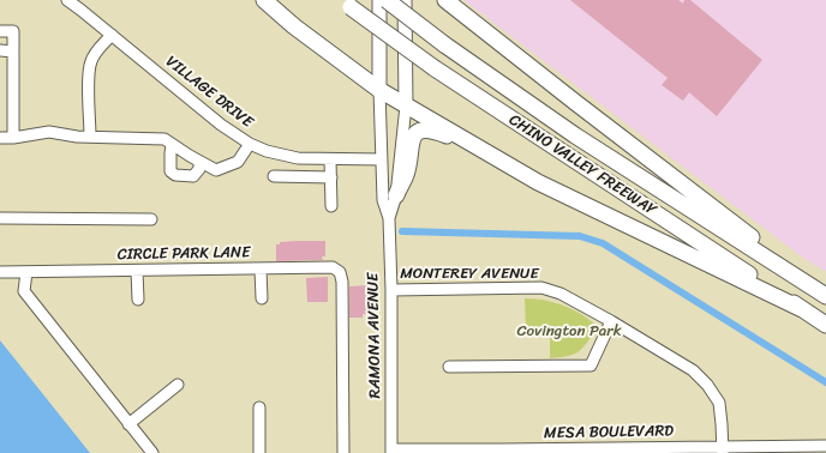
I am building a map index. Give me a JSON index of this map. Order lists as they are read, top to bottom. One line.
{"streets":{"highway":["CHINO VALLEY FREEWAY"],"main road":["RAMONA AVENUE"],"street":["VILLAGE DRIVE","CIRCLE PARK LANE","MONTEREY AVENUE","MESA BOULEVARD"]},"crossings":[["VILLAGE DRIVE","RAMONA AVENUE"],["MONTEREY AVENUE","RAMONA AVENUE"],["MONTEREY AVENUE","MESA BOULEVARD"],["RAMONA AVENUE","MESA BOULEVARD"]],"parks":["Covington Park"]}
